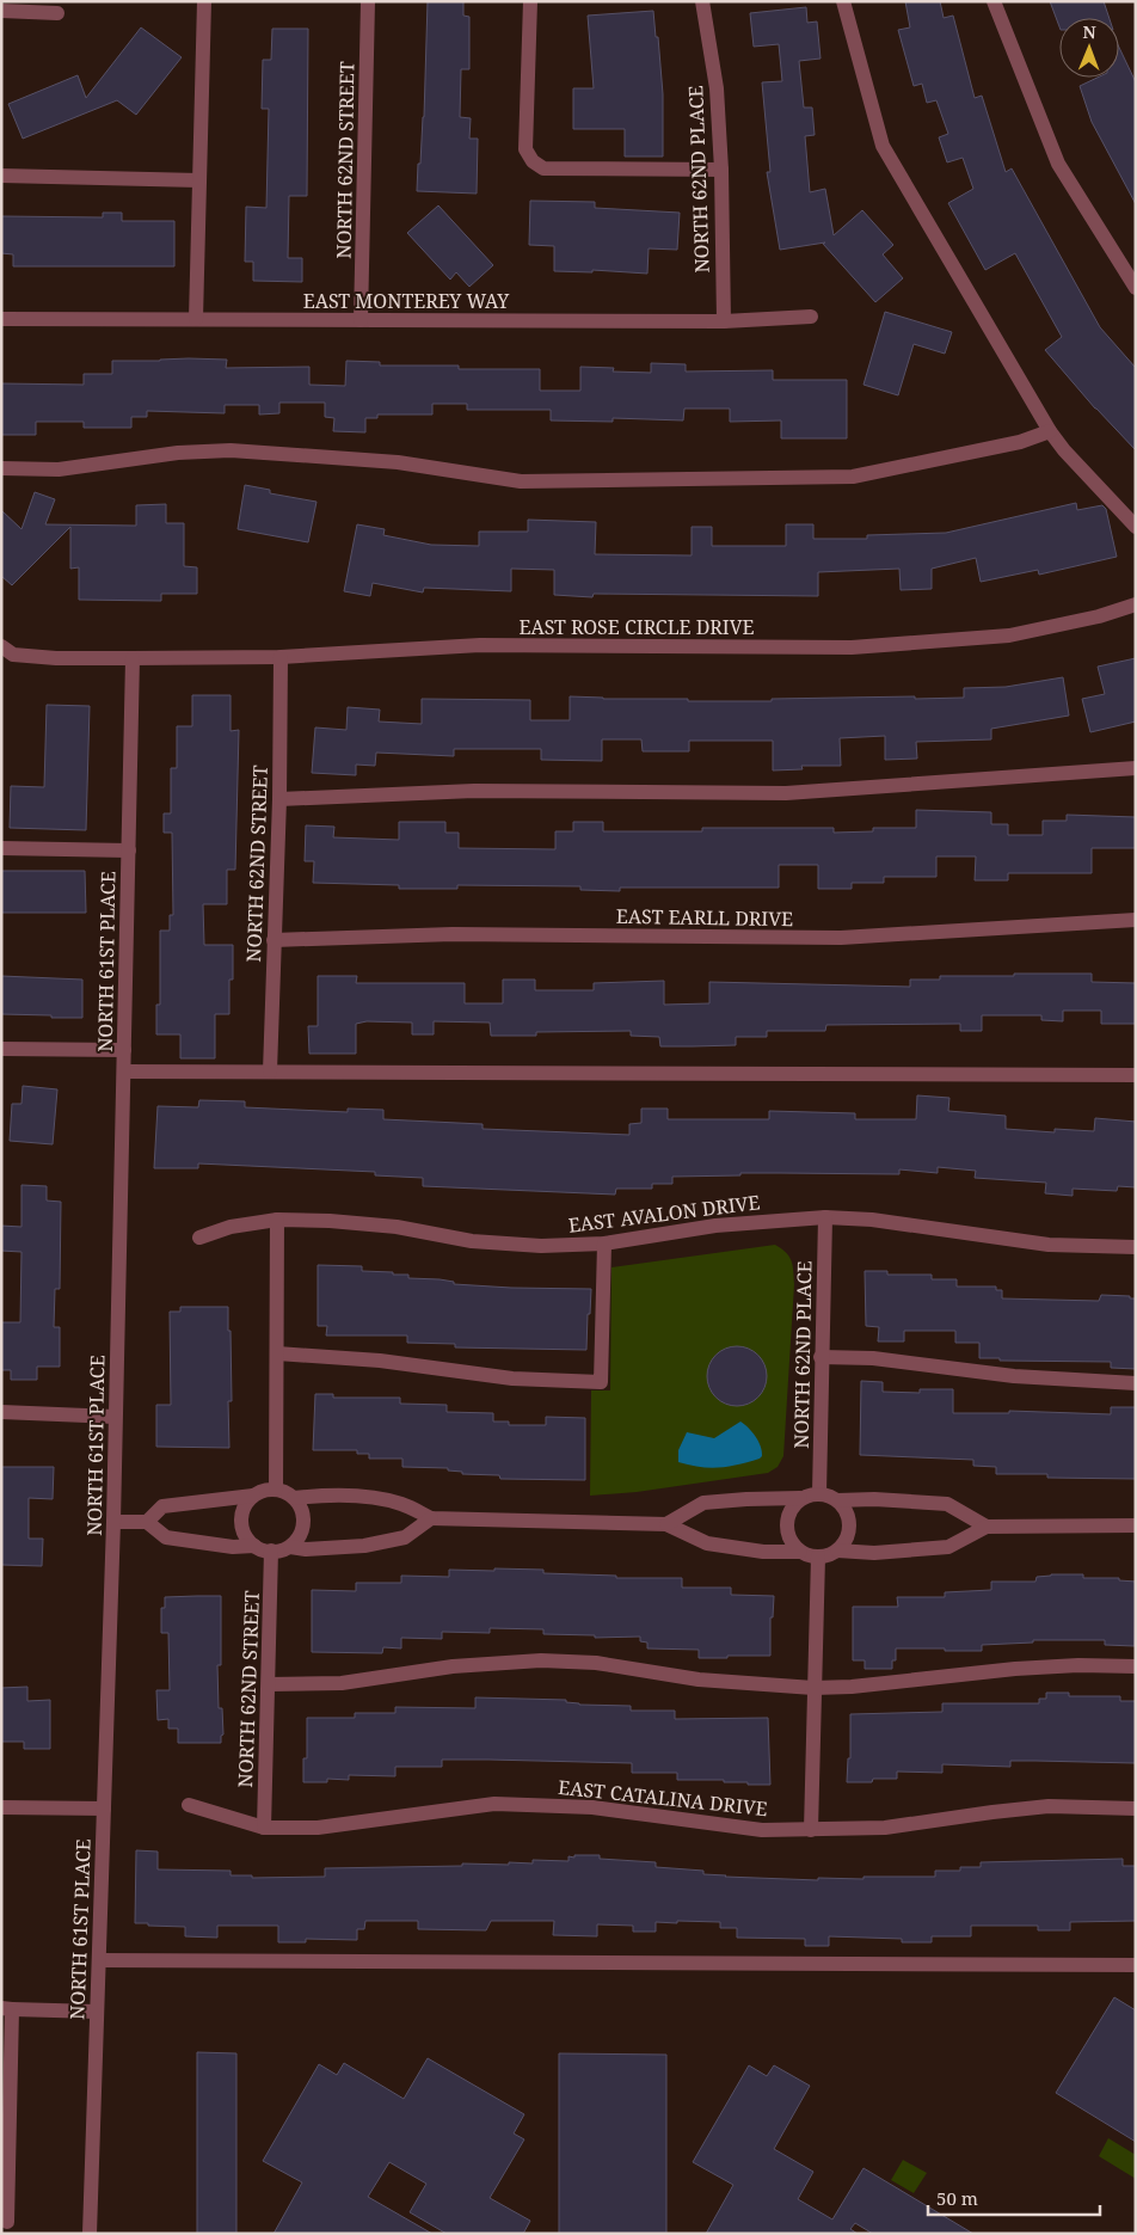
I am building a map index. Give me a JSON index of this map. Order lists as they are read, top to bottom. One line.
{"streets":{"street":["NORTH 62ND STREET","NORTH 62ND PLACE","EAST MONTEREY WAY","EAST ROSE CIRCLE DRIVE","EAST EARLL DRIVE","NORTH 61ST PLACE","EAST AVALON DRIVE","EAST CATALINA DRIVE"]},"crossings":[["NORTH 62ND STREET","EAST MONTEREY WAY"],["NORTH 62ND STREET","EAST ROSE CIRCLE DRIVE"],["NORTH 62ND STREET","EAST EARLL DRIVE"],["NORTH 62ND STREET","EAST CATALINA DRIVE"],["NORTH 62ND PLACE","EAST MONTEREY WAY"],["NORTH 62ND PLACE","EAST AVALON DRIVE"],["EAST ROSE CIRCLE DRIVE","NORTH 61ST PLACE"]],"scale_bar":"50 m","north":"top"}
